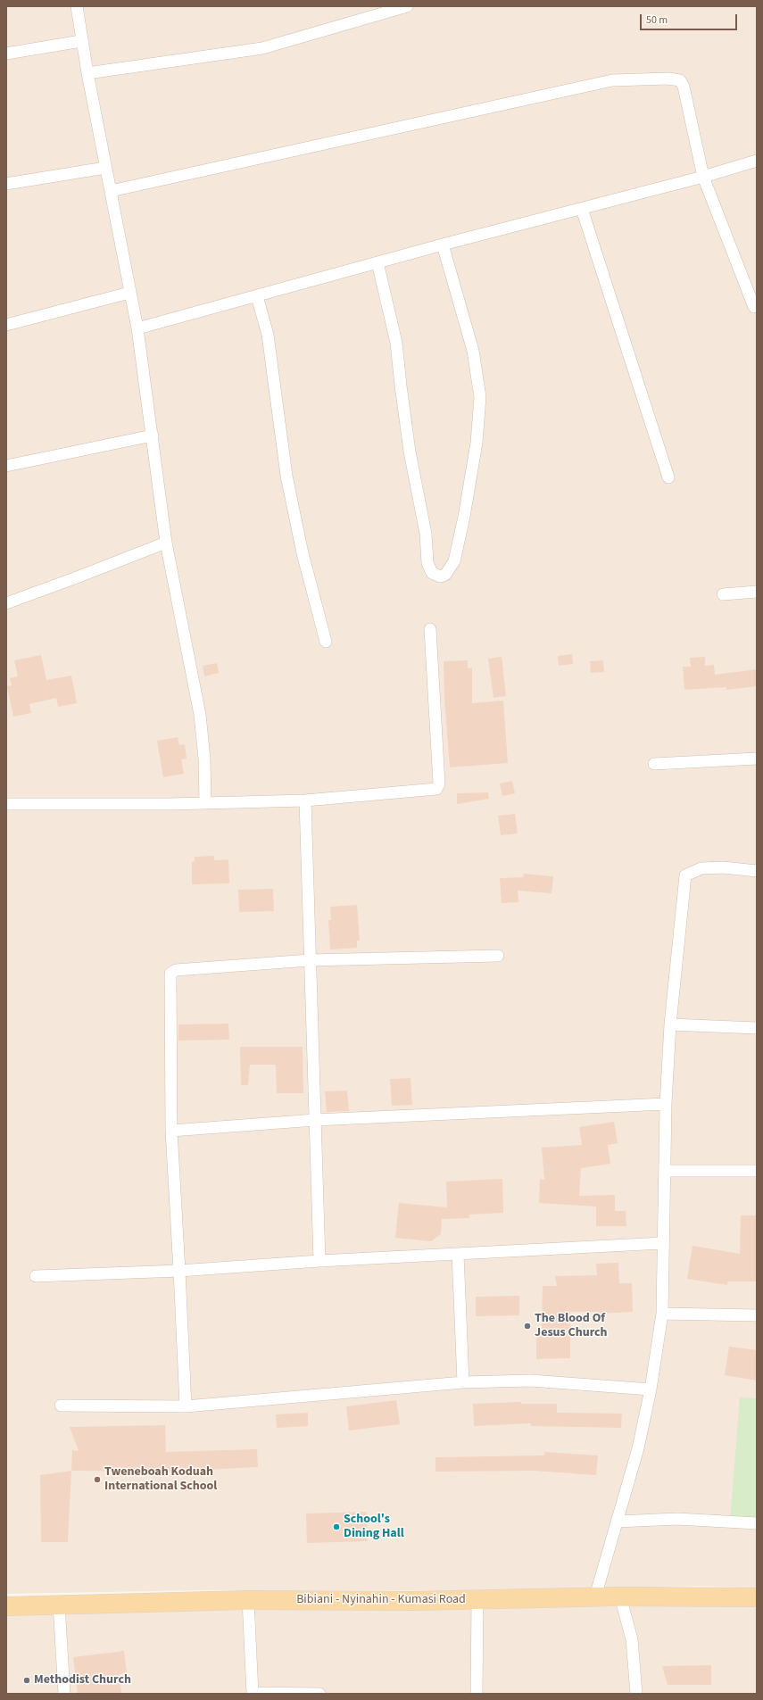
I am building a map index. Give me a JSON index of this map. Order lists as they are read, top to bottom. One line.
{"streets":{"main road":["Bibiani - Nyinahin - Kumasi Road"]},"places":["The Blood Of Jesus Church","Tweneboah Koduah International School","School's Dining Hall","Methodist Church"],"scale_bar":"50 m"}
